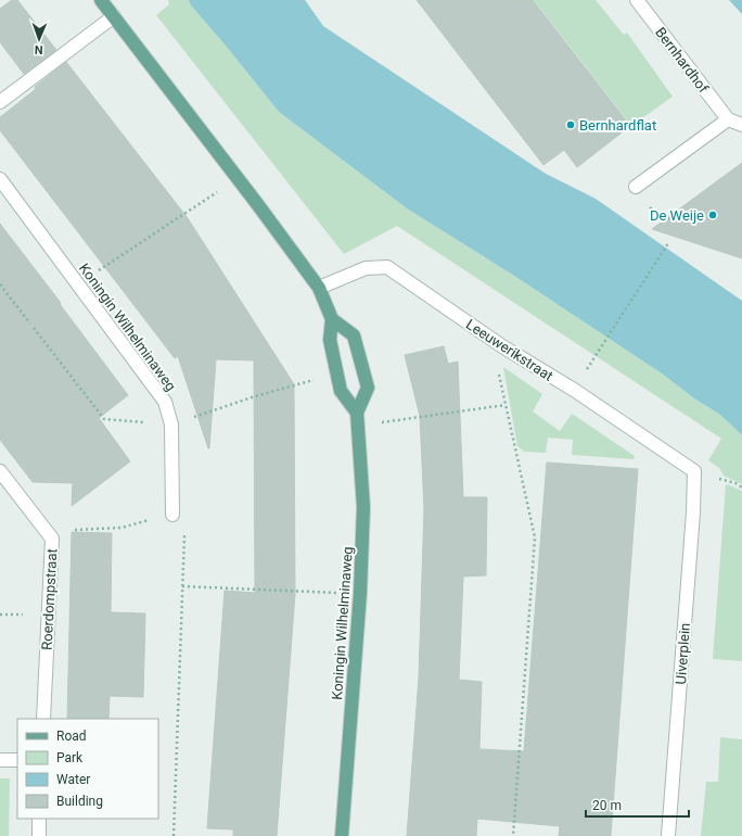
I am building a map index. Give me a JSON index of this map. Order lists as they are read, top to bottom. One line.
{"streets":{"main road":["Koningin Wilhelminaweg"],"street":["Bernhardhof","Leeuwerikstraat","Roerdompstraat","Uiverplein"]},"crossings":[["Leeuwerikstraat","Uiverplein"]],"places":["Bernhardflat","De Weije"],"legend":["Road","Park","Water","Building"],"scale_bar":"20 m","north":"bottom"}
